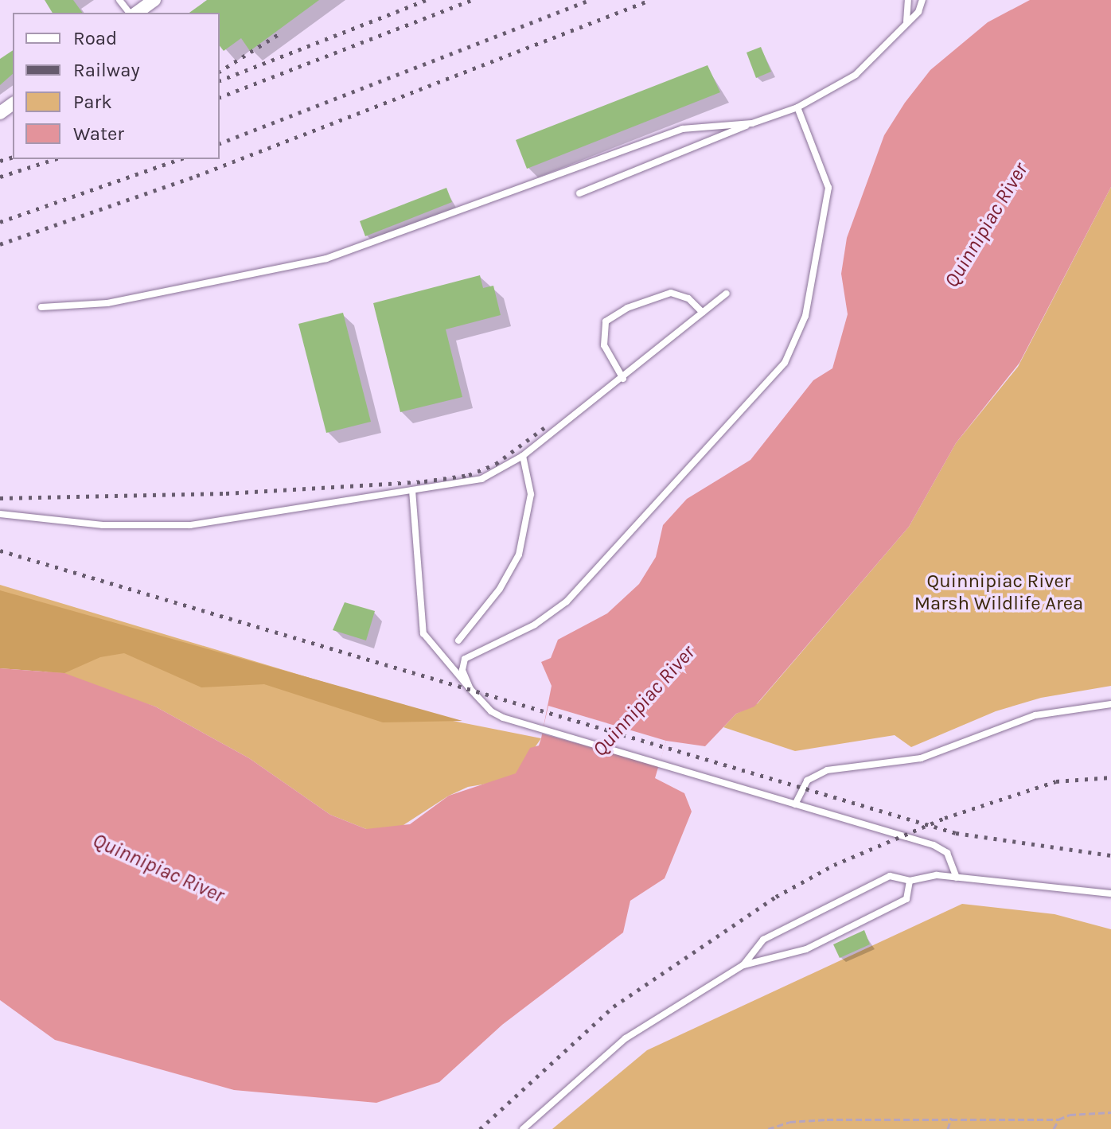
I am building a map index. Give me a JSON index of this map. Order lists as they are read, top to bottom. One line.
{"water":["Quinnipiac River"],"parks":["Quinnipiac River Marsh Wildlife Area"],"legend":["Road","Railway","Park","Water"]}
